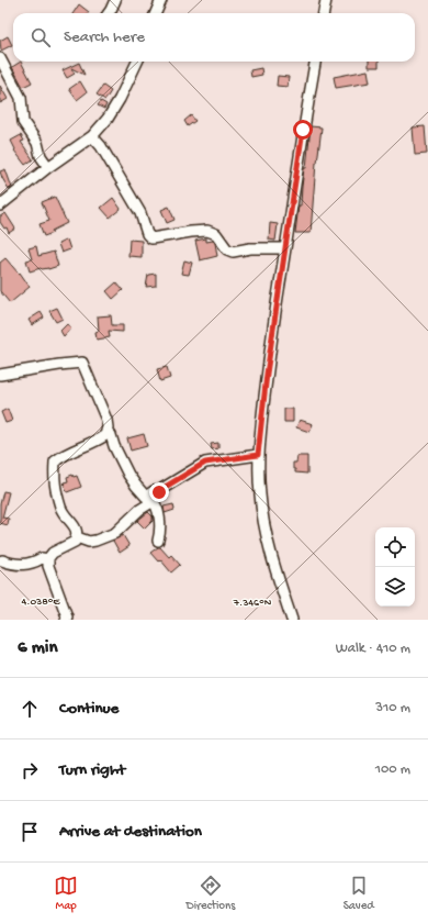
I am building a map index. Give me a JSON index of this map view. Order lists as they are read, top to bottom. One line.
{"page":{"search":"Search here","heading":["6 min","Walk · 410 m"],"list":[["Continue","310 m"],["Turn right","100 m"],"Arrive at destination"],"nav":["Map","Directions","Saved"]},"coordinates":["4.038°E","7.346°N"]}
